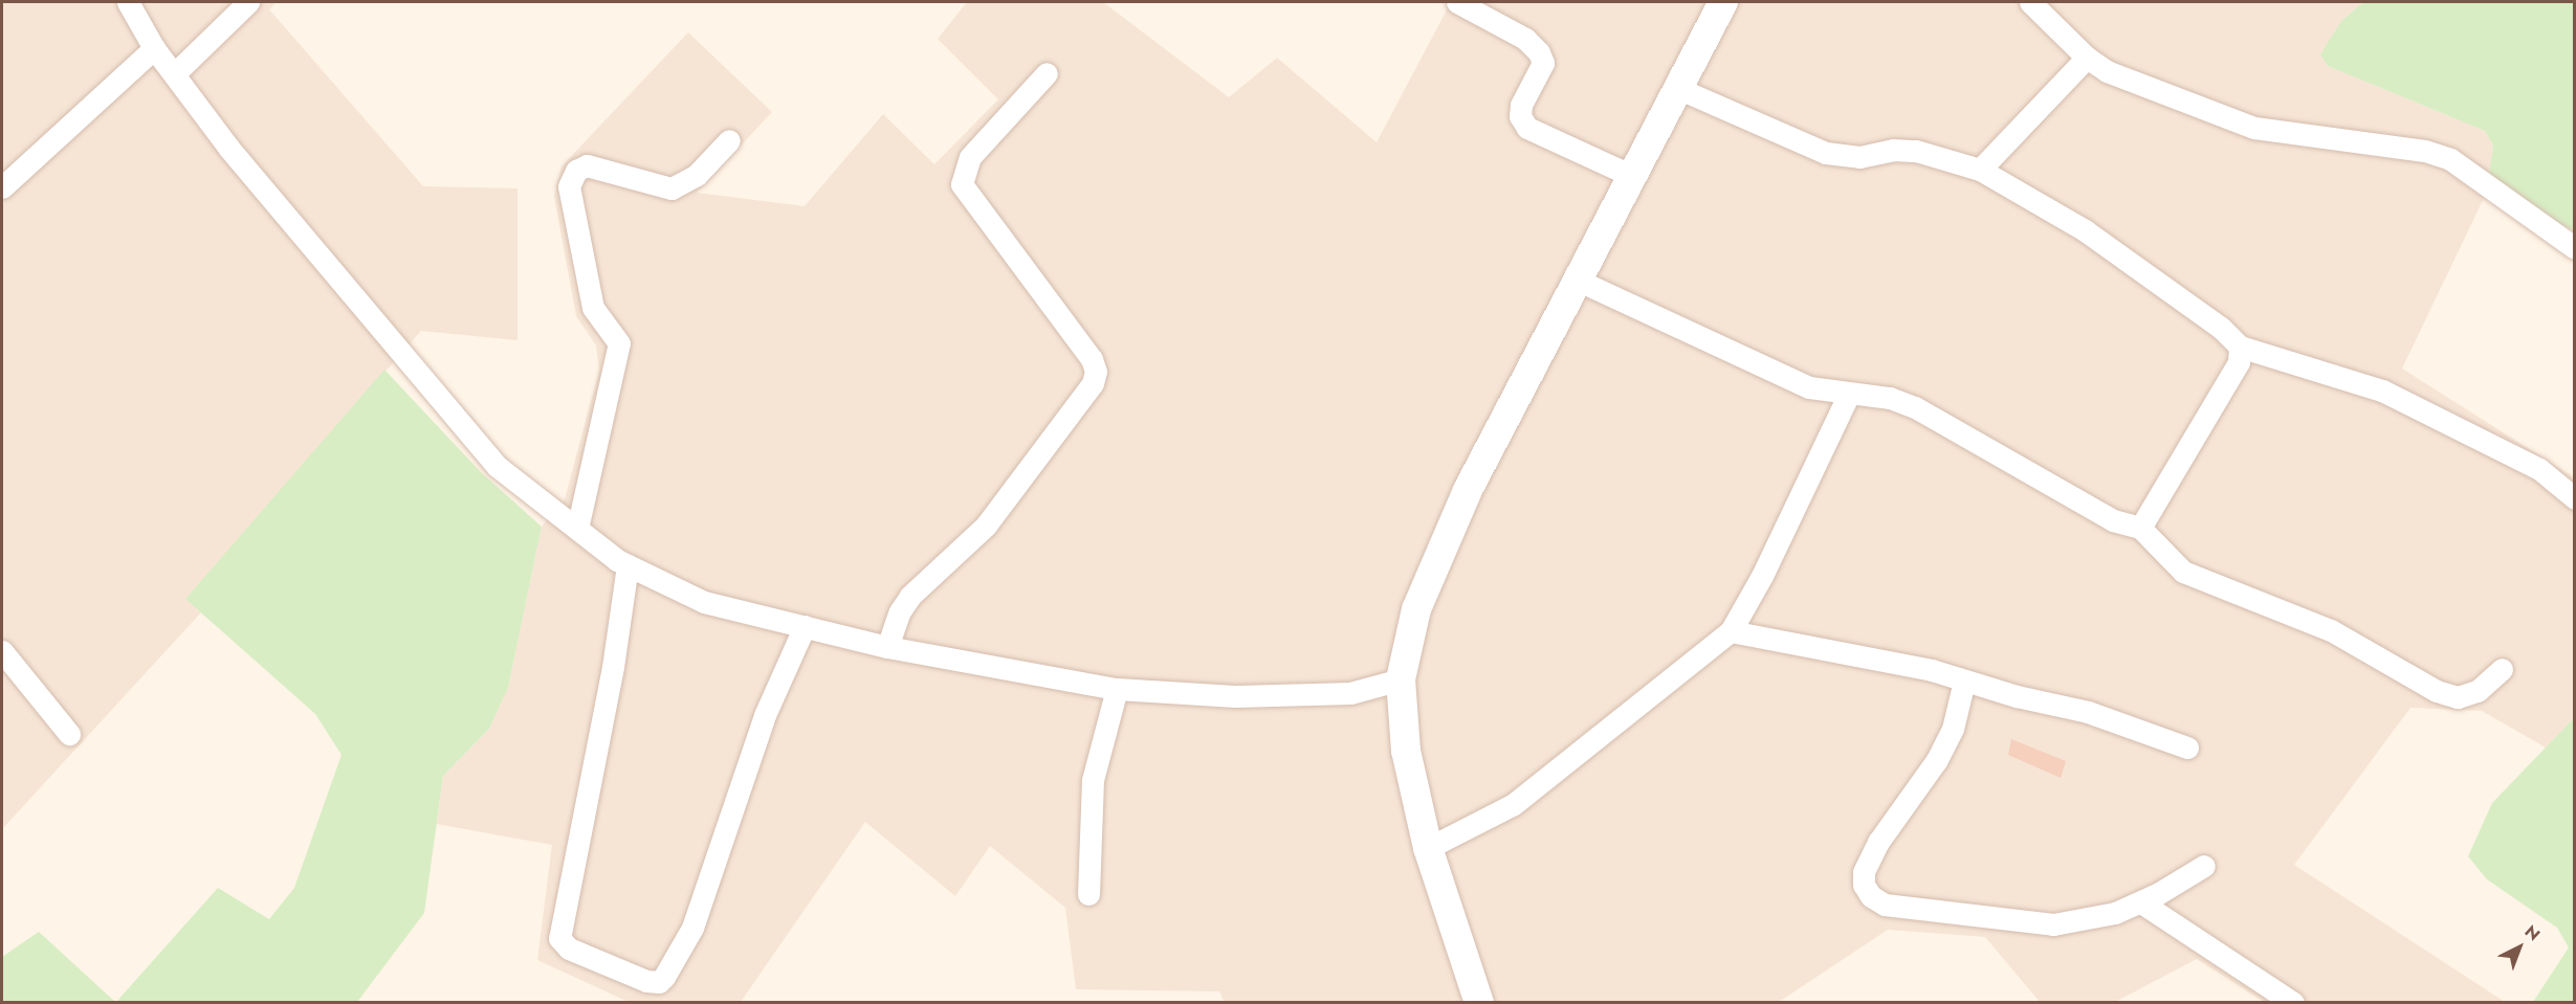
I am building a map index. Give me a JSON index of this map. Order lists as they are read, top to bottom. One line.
{"north":"top right"}
